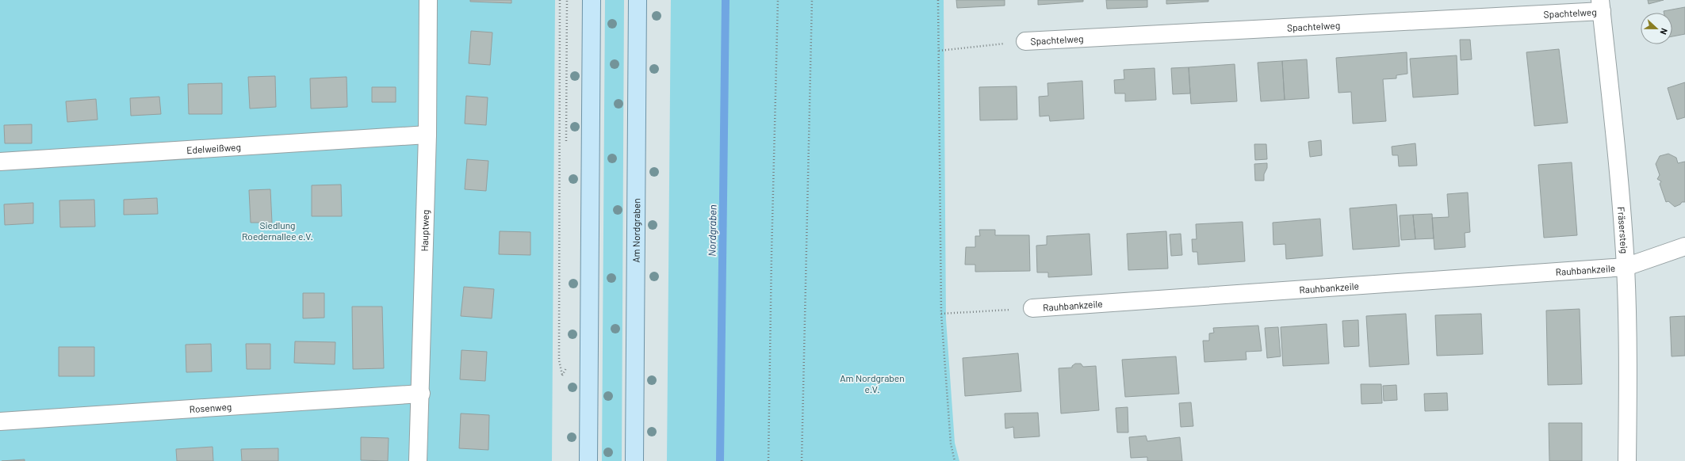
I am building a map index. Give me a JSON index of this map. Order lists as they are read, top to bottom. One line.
{"streets":{"main road":["Am Nordgraben"],"street":["Spachtelweg","Edelweißweg","Fräsersteig","Hauptweg","Rauhbankzeile","Rosenweg"]},"crossings":[["Spachtelweg","Fräsersteig"],["Edelweißweg","Hauptweg"],["Fräsersteig","Rauhbankzeile"],["Hauptweg","Rosenweg"]],"water":["Nordgraben"],"parks":["Siedlung Roedernallee e.V.","Am Nordgraben e.V."],"north":"right"}
